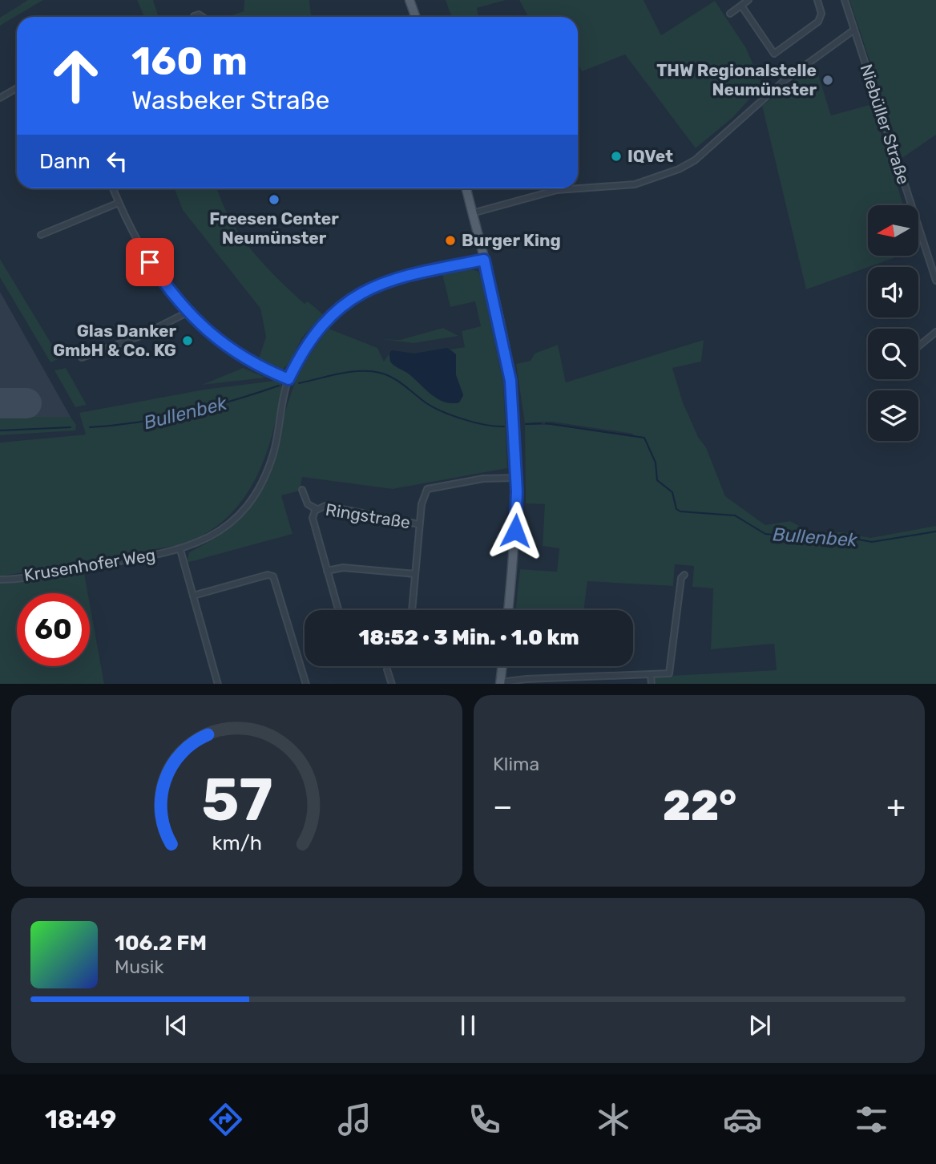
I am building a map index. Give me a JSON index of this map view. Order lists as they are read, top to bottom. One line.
{"streets":{"street":["Niebüller Straße","Ringstraße","Krusenhofer Weg"]},"water":["Bullenbek"],"places":["THW Regionalstelle Neumünster","IQVet","Freesen Center Neumünster","Burger King","Glas Danker GmbH & Co. KG"],"north":"left","page":{"turn":["160 m","Wasbeker Straße"],"then":"Dann","limit":"60","trip":"18:52 · 3 Min. · 1.0 km","tile":"Klima","heat":["−","22°","+"],"song":["106.2 FM","Musik"],"tabs":"18:49","gauge":["57","km/h"]}}
